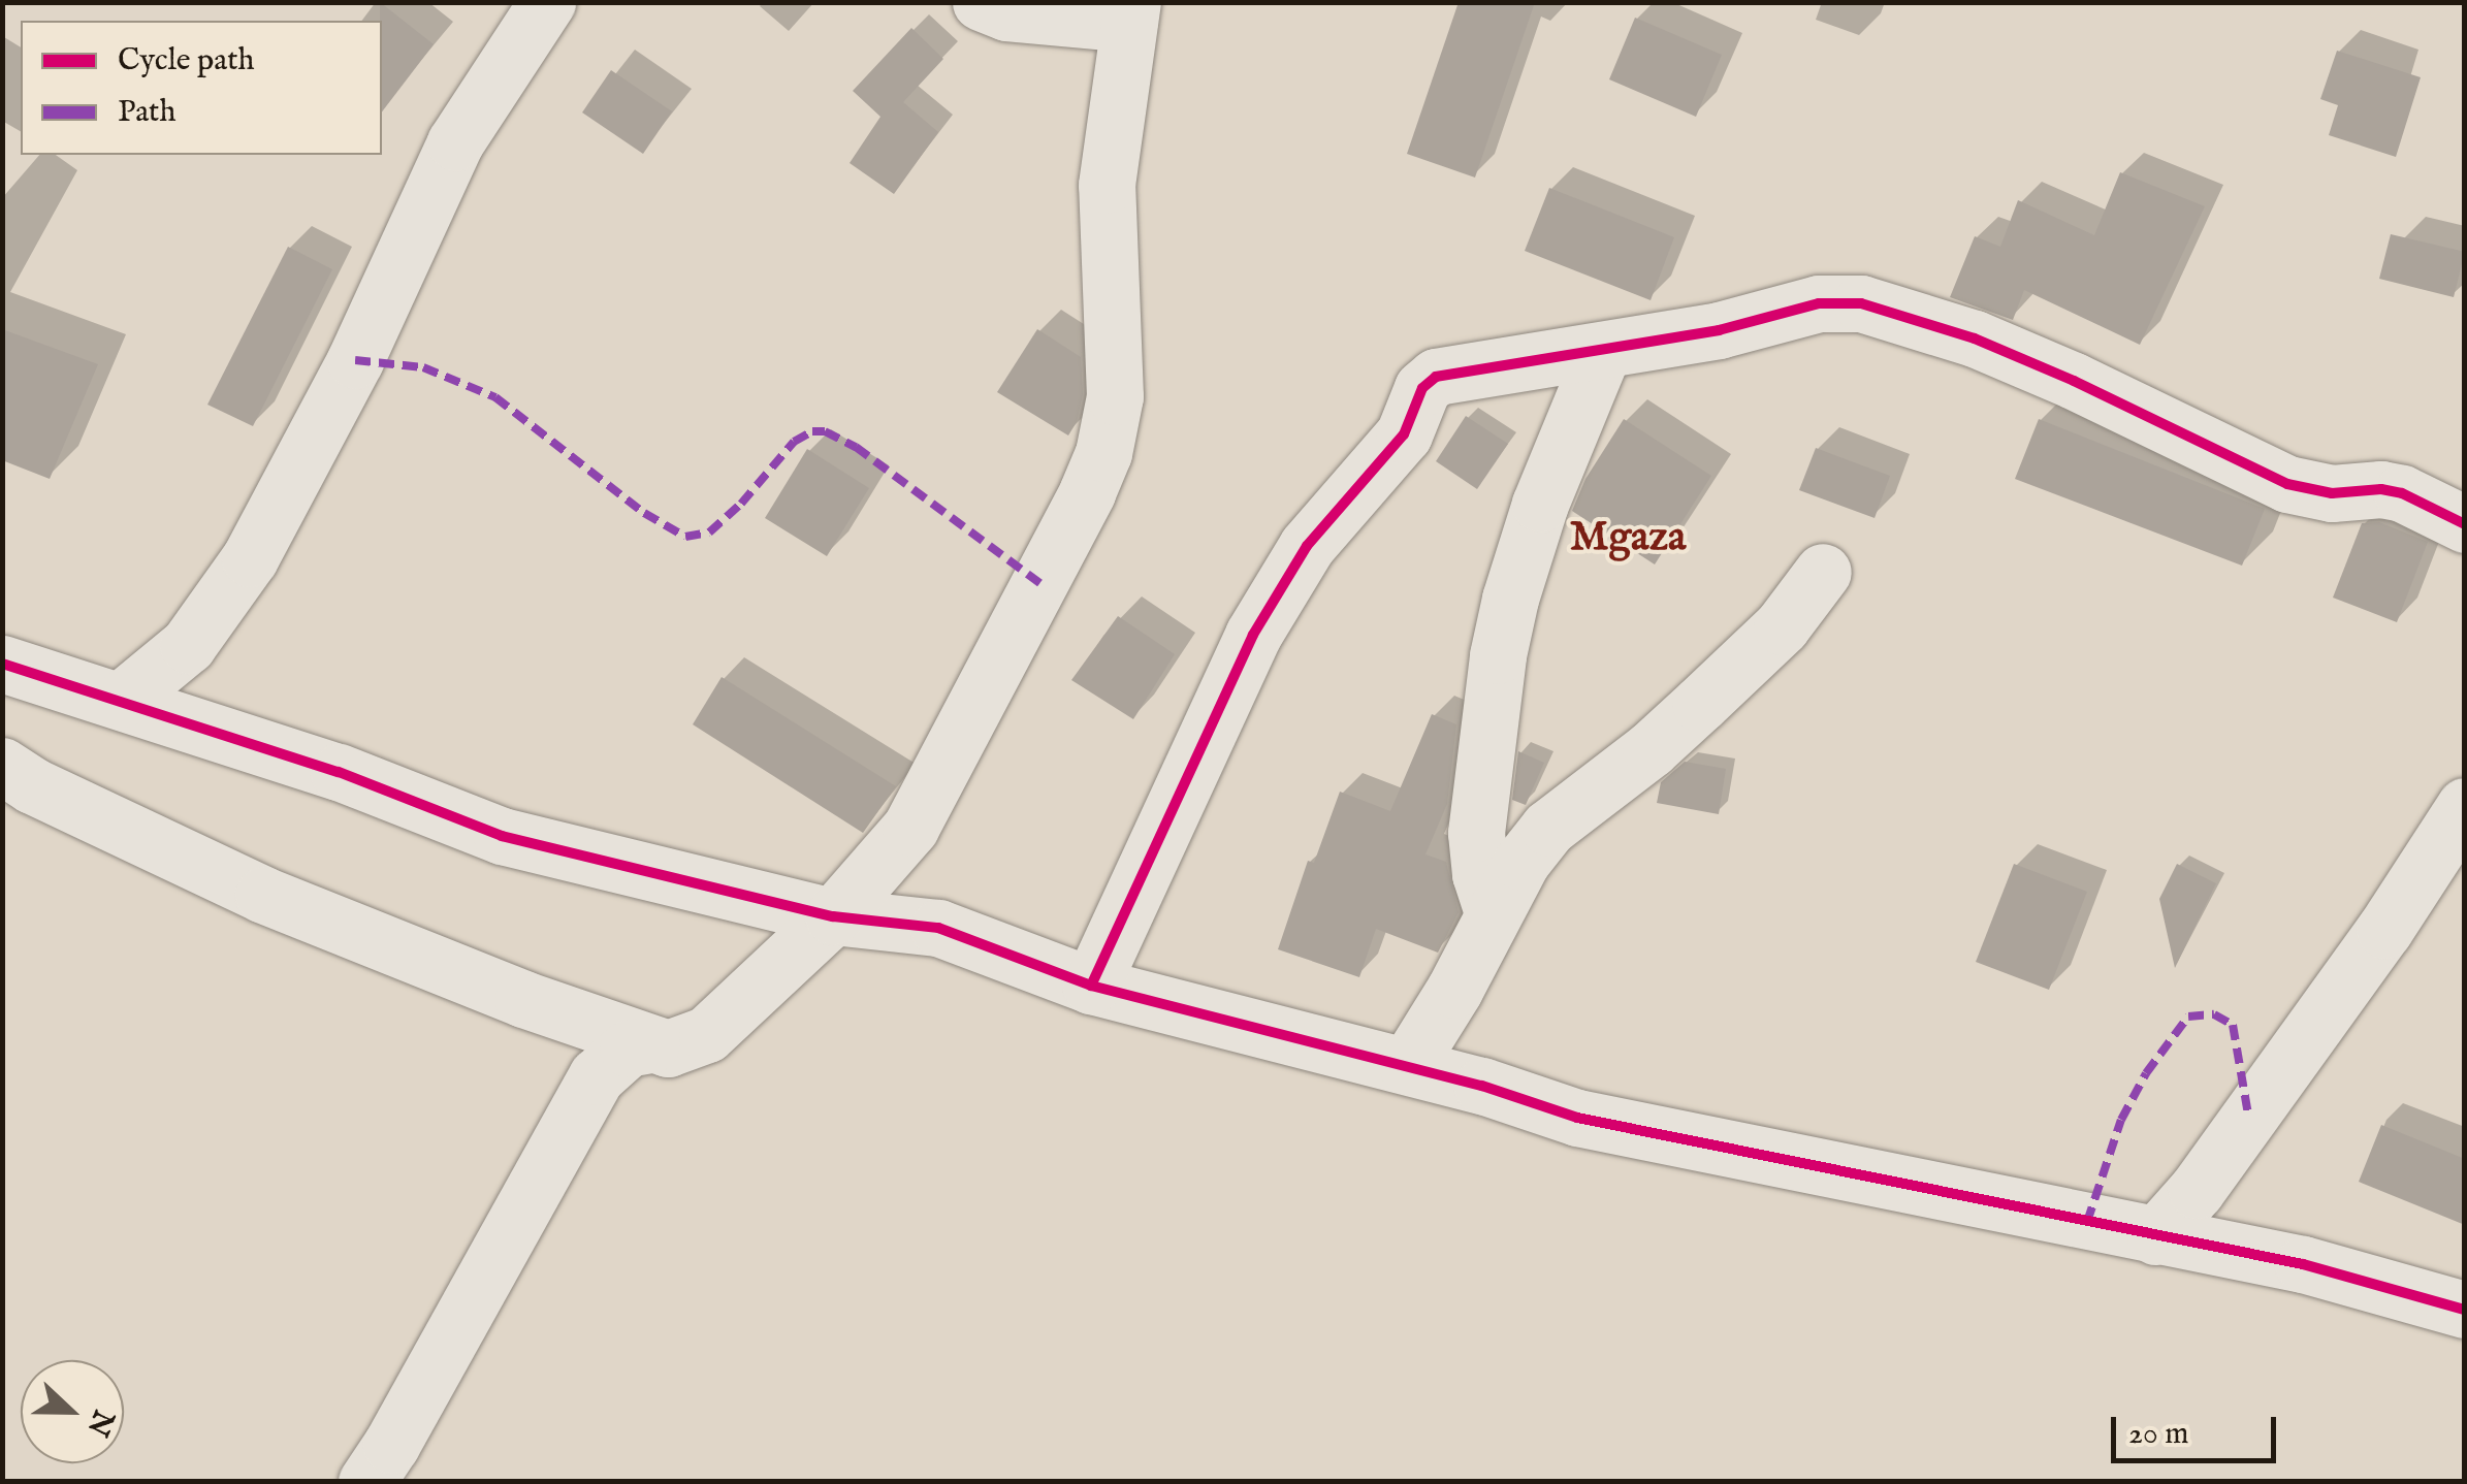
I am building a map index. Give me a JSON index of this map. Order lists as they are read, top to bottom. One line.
{"districts":["Mgaza"],"legend":["Cycle path","Path"],"scale_bar":"20 m","north":"right"}
